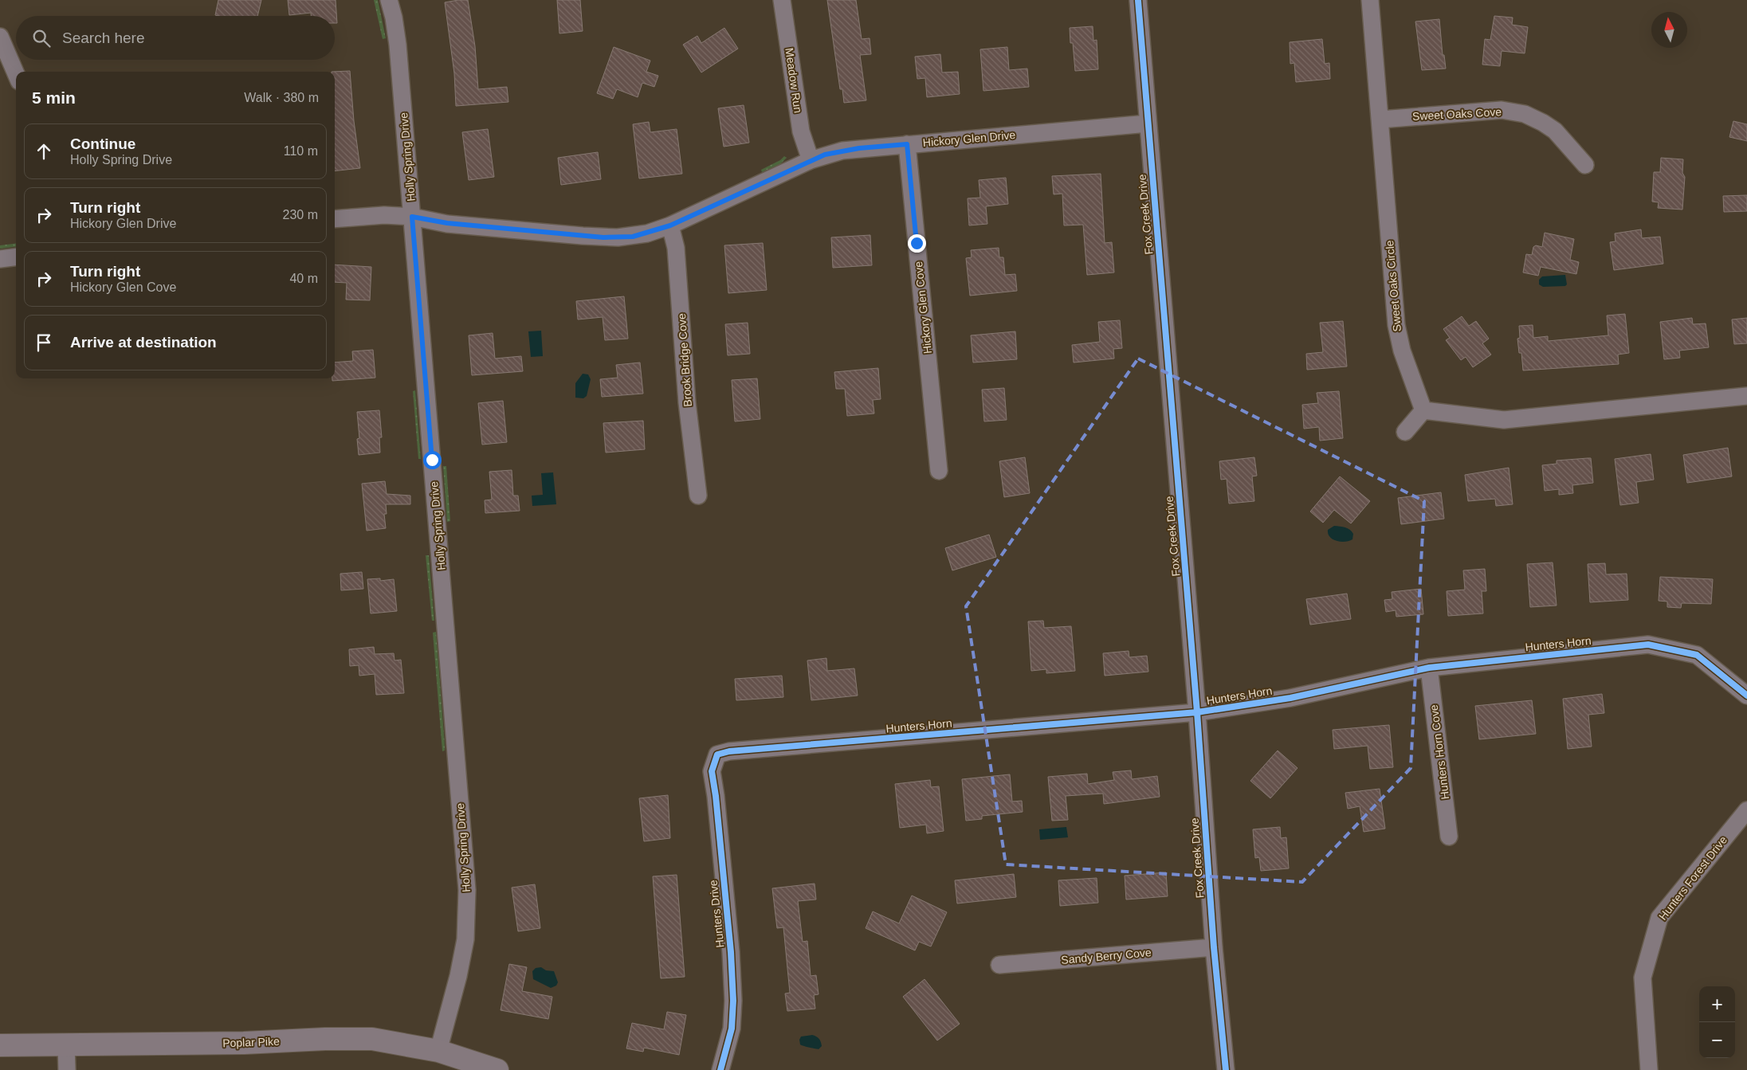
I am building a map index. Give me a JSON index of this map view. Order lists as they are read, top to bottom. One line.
{"streets":{"main road":["Poplar Pike"],"street":["Meadow Run","Sweet Oaks Cove","Hickory Glen Drive","Holly Spring Drive","Fox Creek Drive","Sweet Oaks Circle","Hickory Glen Cove","Brook Bridge Cove","Hunters Horn","Hunters Horn Cove","Hunters Forest Drive","Hunters Drive","Sandy Berry Cove"]},"crossings":[["Meadow Run","Hickory Glen Drive"],["Sweet Oaks Cove","Sweet Oaks Circle"],["Hickory Glen Drive","Holly Spring Drive"],["Hickory Glen Drive","Fox Creek Drive"],["Hickory Glen Drive","Hickory Glen Cove"],["Hickory Glen Drive","Brook Bridge Cove"],["Holly Spring Drive","Poplar Pike"],["Fox Creek Drive","Hunters Horn"],["Fox Creek Drive","Sandy Berry Cove"],["Hunters Horn","Hunters Horn Cove"],["Hunters Horn","Hunters Drive"]],"north":"top","page":{"search":"Search here","heading":["5 min","Walk · 380 m"],"list":[["Continue","Holly Spring Drive","110 m"],["Turn right","Hickory Glen Drive","230 m"],["Turn right","Hickory Glen Cove","40 m"],"Arrive at destination"],"map_buttons":["+","−"]}}
